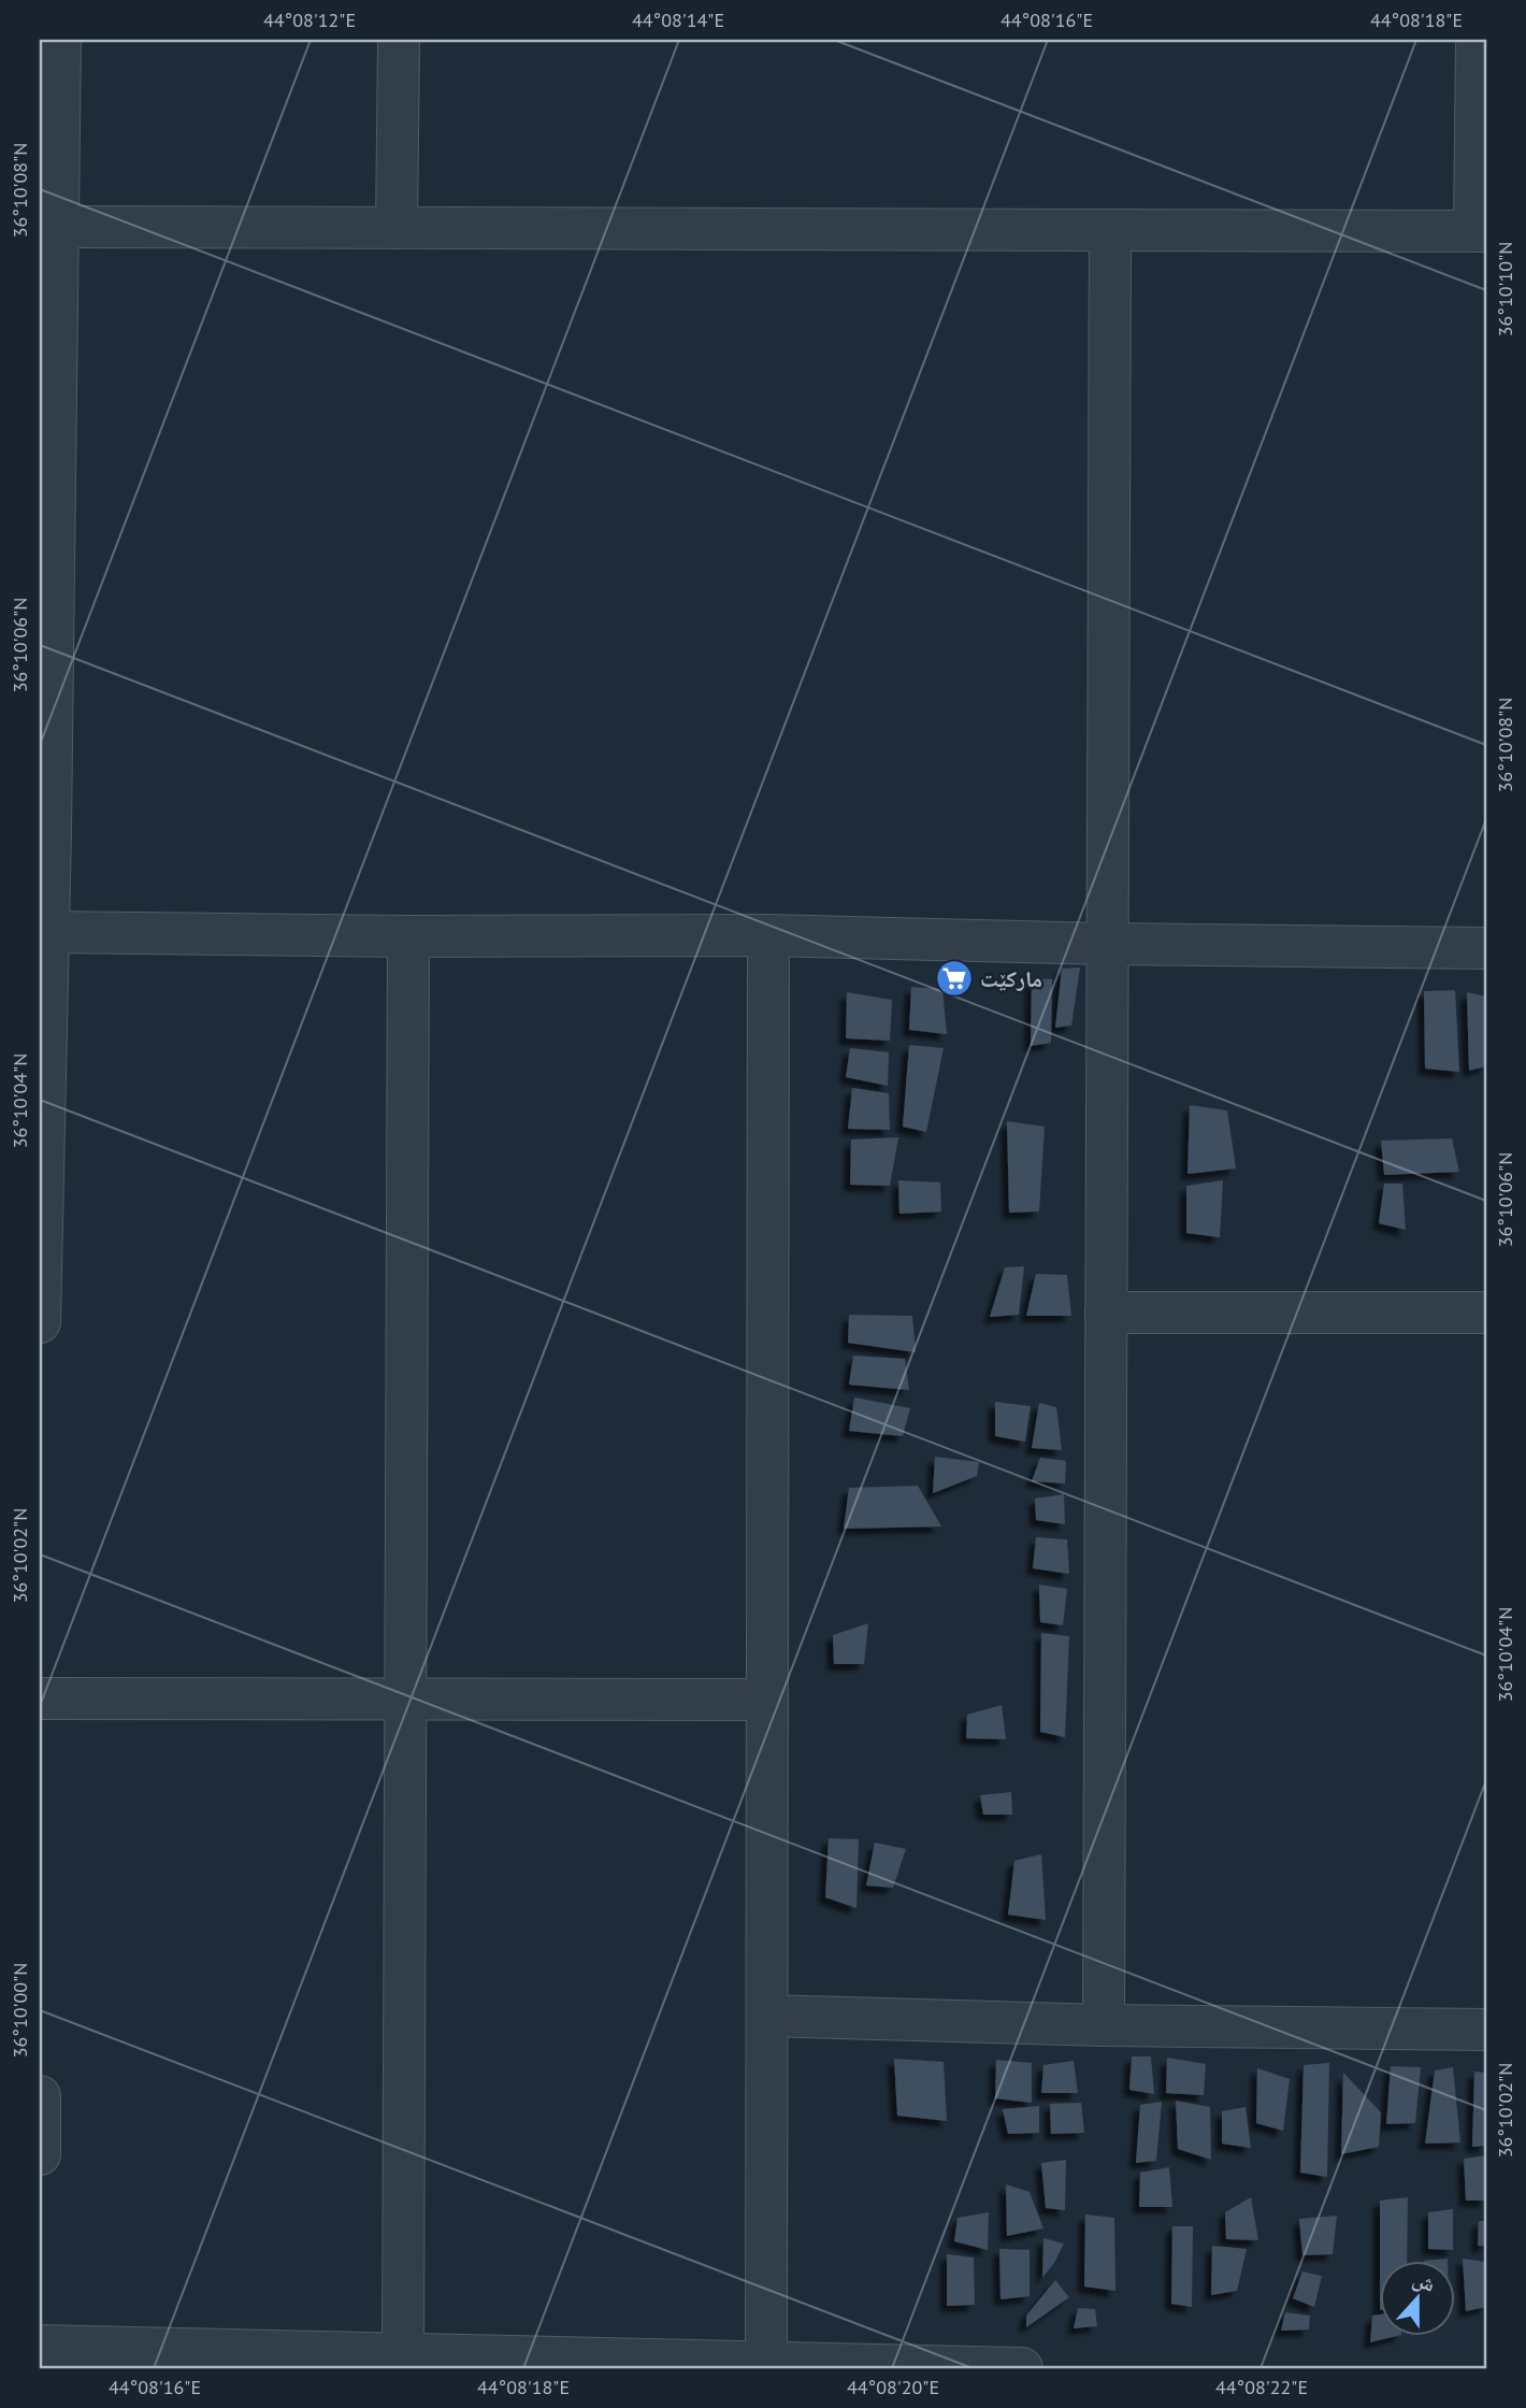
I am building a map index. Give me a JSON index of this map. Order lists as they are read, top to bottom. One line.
{"places":{"supermarket":["مارکێت"]},"north":"top","coordinates":["44°08'12\"E","44°08'14\"E","44°08'16\"E","44°08'18\"E","36°10'08\"N","36°10'10\"N","36°10'06\"N","36°10'04\"N","36°10'02\"N","36°10'00\"N","44°08'20\"E","44°08'22\"E"]}
